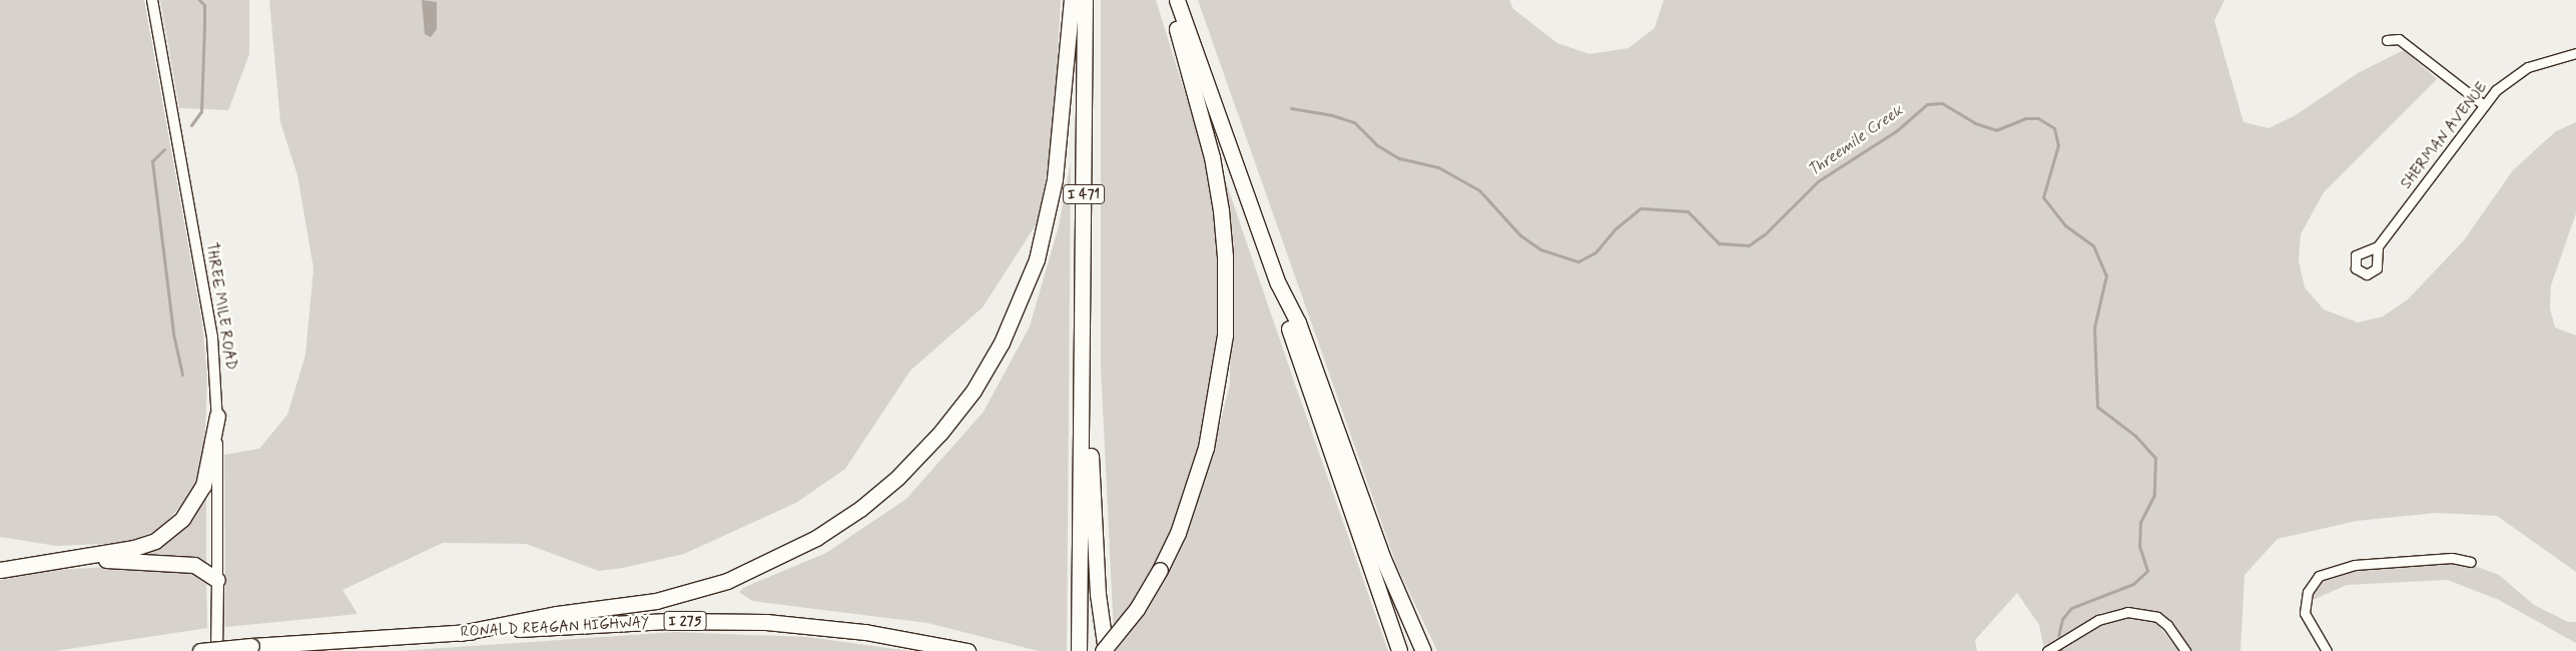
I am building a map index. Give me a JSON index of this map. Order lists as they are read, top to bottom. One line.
{"streets":{"highway":["I 471","I 275","RONALD REAGAN HIGHWAY"],"main road":["THREE MILE ROAD"],"street":["SHERMAN AVENUE"]},"water":["Threemile Creek"]}
